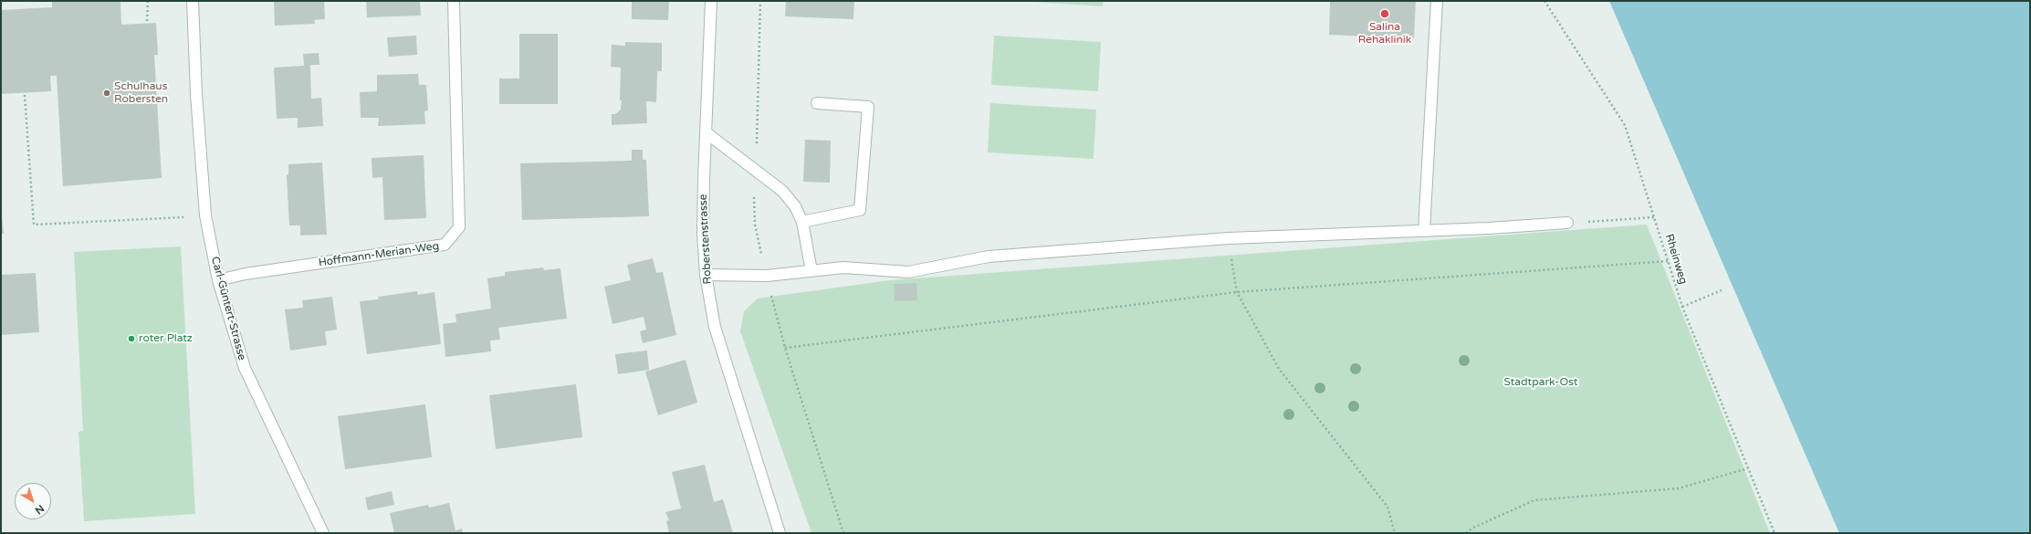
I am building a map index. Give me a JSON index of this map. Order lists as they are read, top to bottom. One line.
{"streets":{"street":["Roberstenstrasse","Hoffmann-Merian-Weg","Carl-Güntert-Strasse"],"path":["Rheinweg"]},"crossings":[["Hoffmann-Merian-Weg","Carl-Güntert-Strasse"]],"parks":["Stadtpark-Ost"],"places":["Salina Rehaklinik","Schulhaus Robersten","roter Platz"],"north":"bottom right"}
